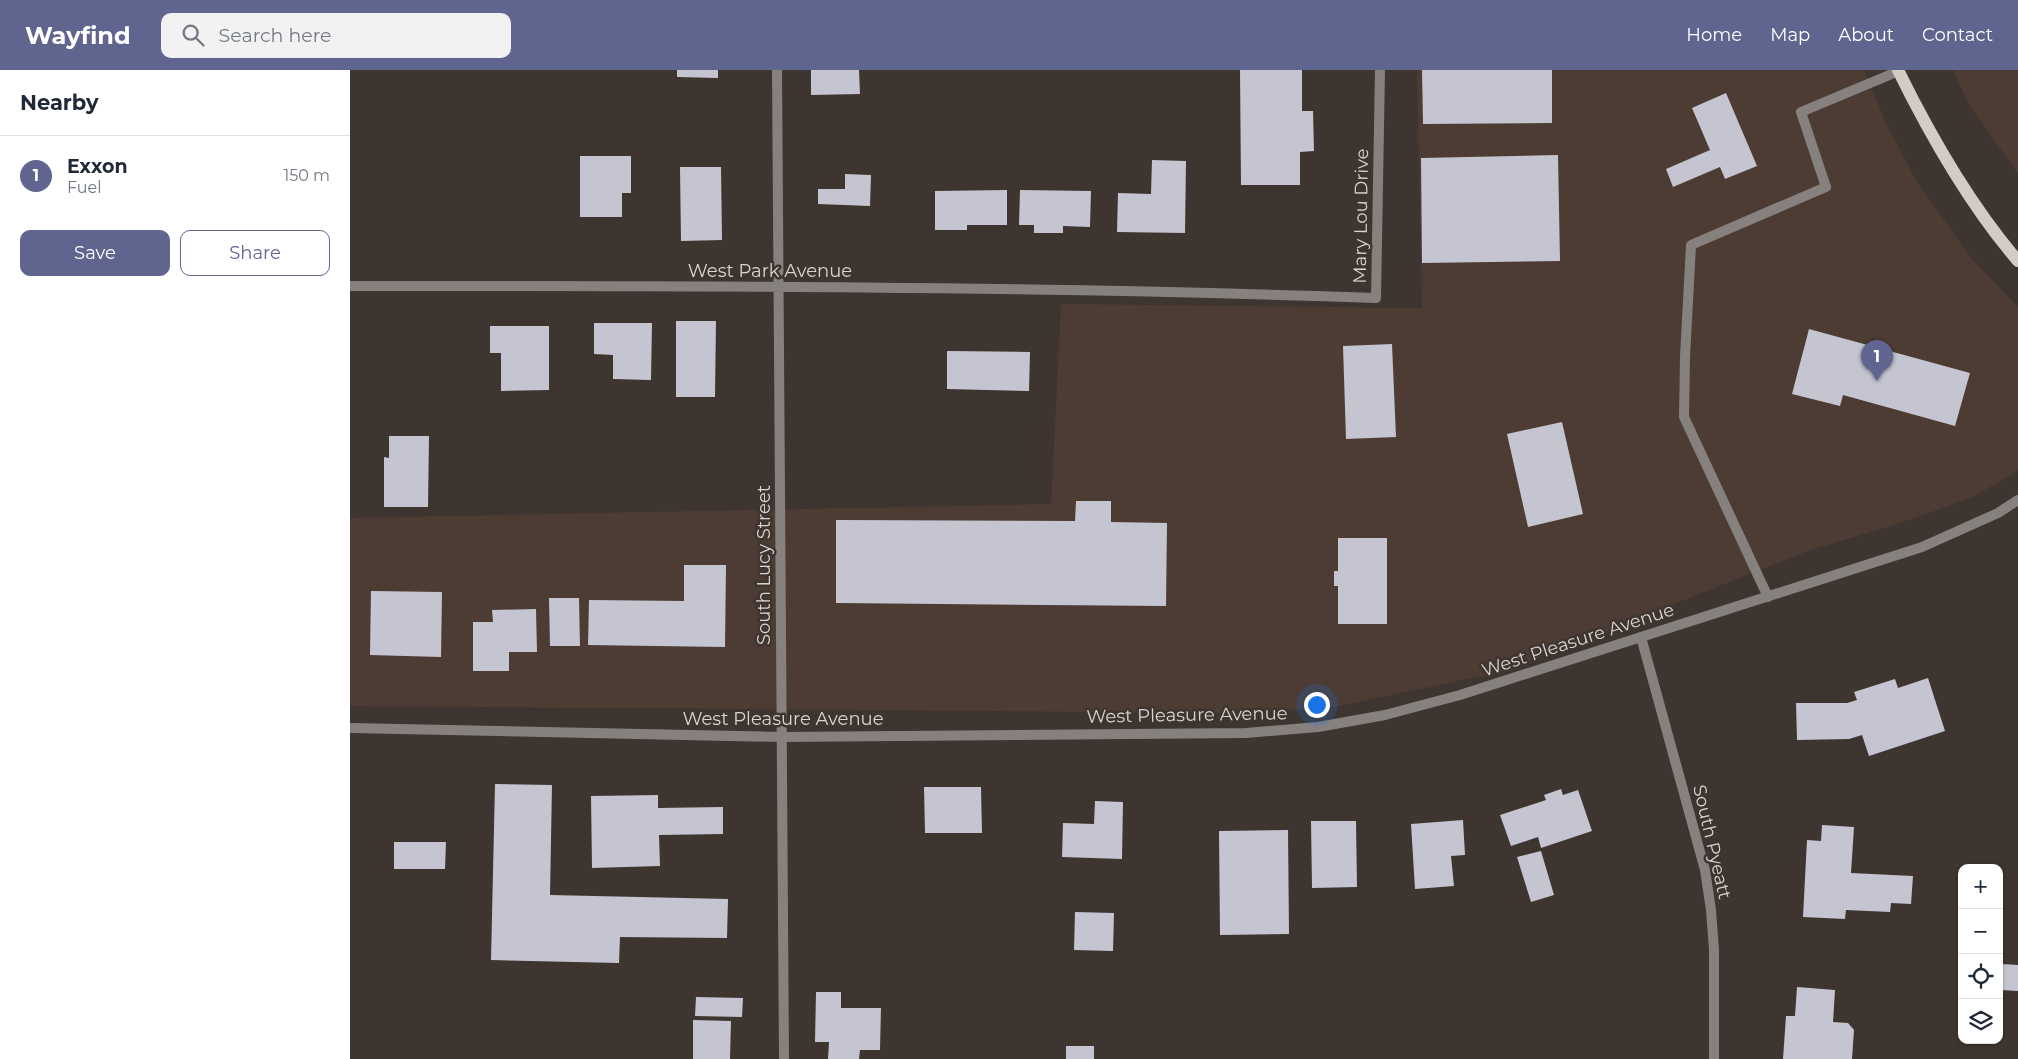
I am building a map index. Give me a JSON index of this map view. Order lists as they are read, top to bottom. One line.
{"streets":{"street":["Mary Lou Drive","West Park Avenue","South Lucy Street","West Pleasure Avenue","South Pyeatt"]},"crossings":[["Mary Lou Drive","West Park Avenue"],["West Park Avenue","South Lucy Street"],["South Lucy Street","West Pleasure Avenue"],["West Pleasure Avenue","South Pyeatt"]],"page":{"header":"Wayfind","search":"Search here","nav":["Home","Map","About","Contact"],"heading":"Nearby","list":[{"mark":"1","name":"Exxon","note":"Fuel","value":"150 m"}],"buttons":["Save","Share"],"pins":"1","map_buttons":["+","−"]}}
